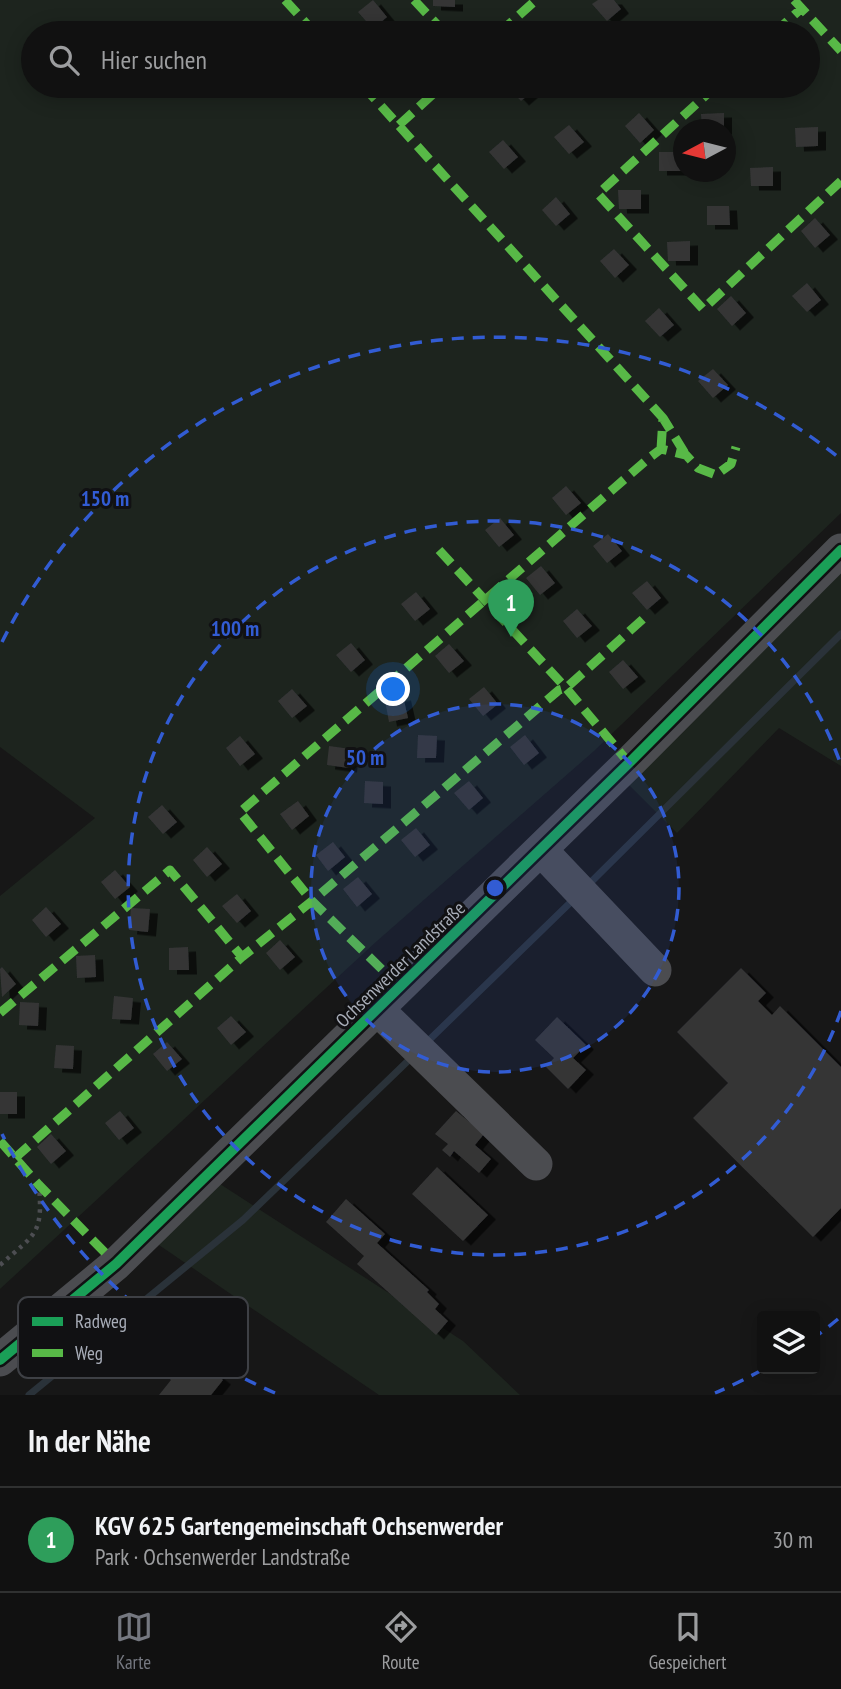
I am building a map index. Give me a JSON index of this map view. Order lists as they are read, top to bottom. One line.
{"streets":{"street":["Ochsenwerder Landstraße"]},"legend":["Radweg","Weg"],"north":"left","page":{"search":"Hier suchen","pins":"1","heading":"In der Nähe","list":[{"mark":"1","name":"KGV 625 Gartengemeinschaft Ochsenwerder","note":"Park · Ochsenwerder Landstraße","value":"30 m"}],"nav":["Karte","Route","Gespeichert"]},"rings":["150 m","100 m","50 m"]}
